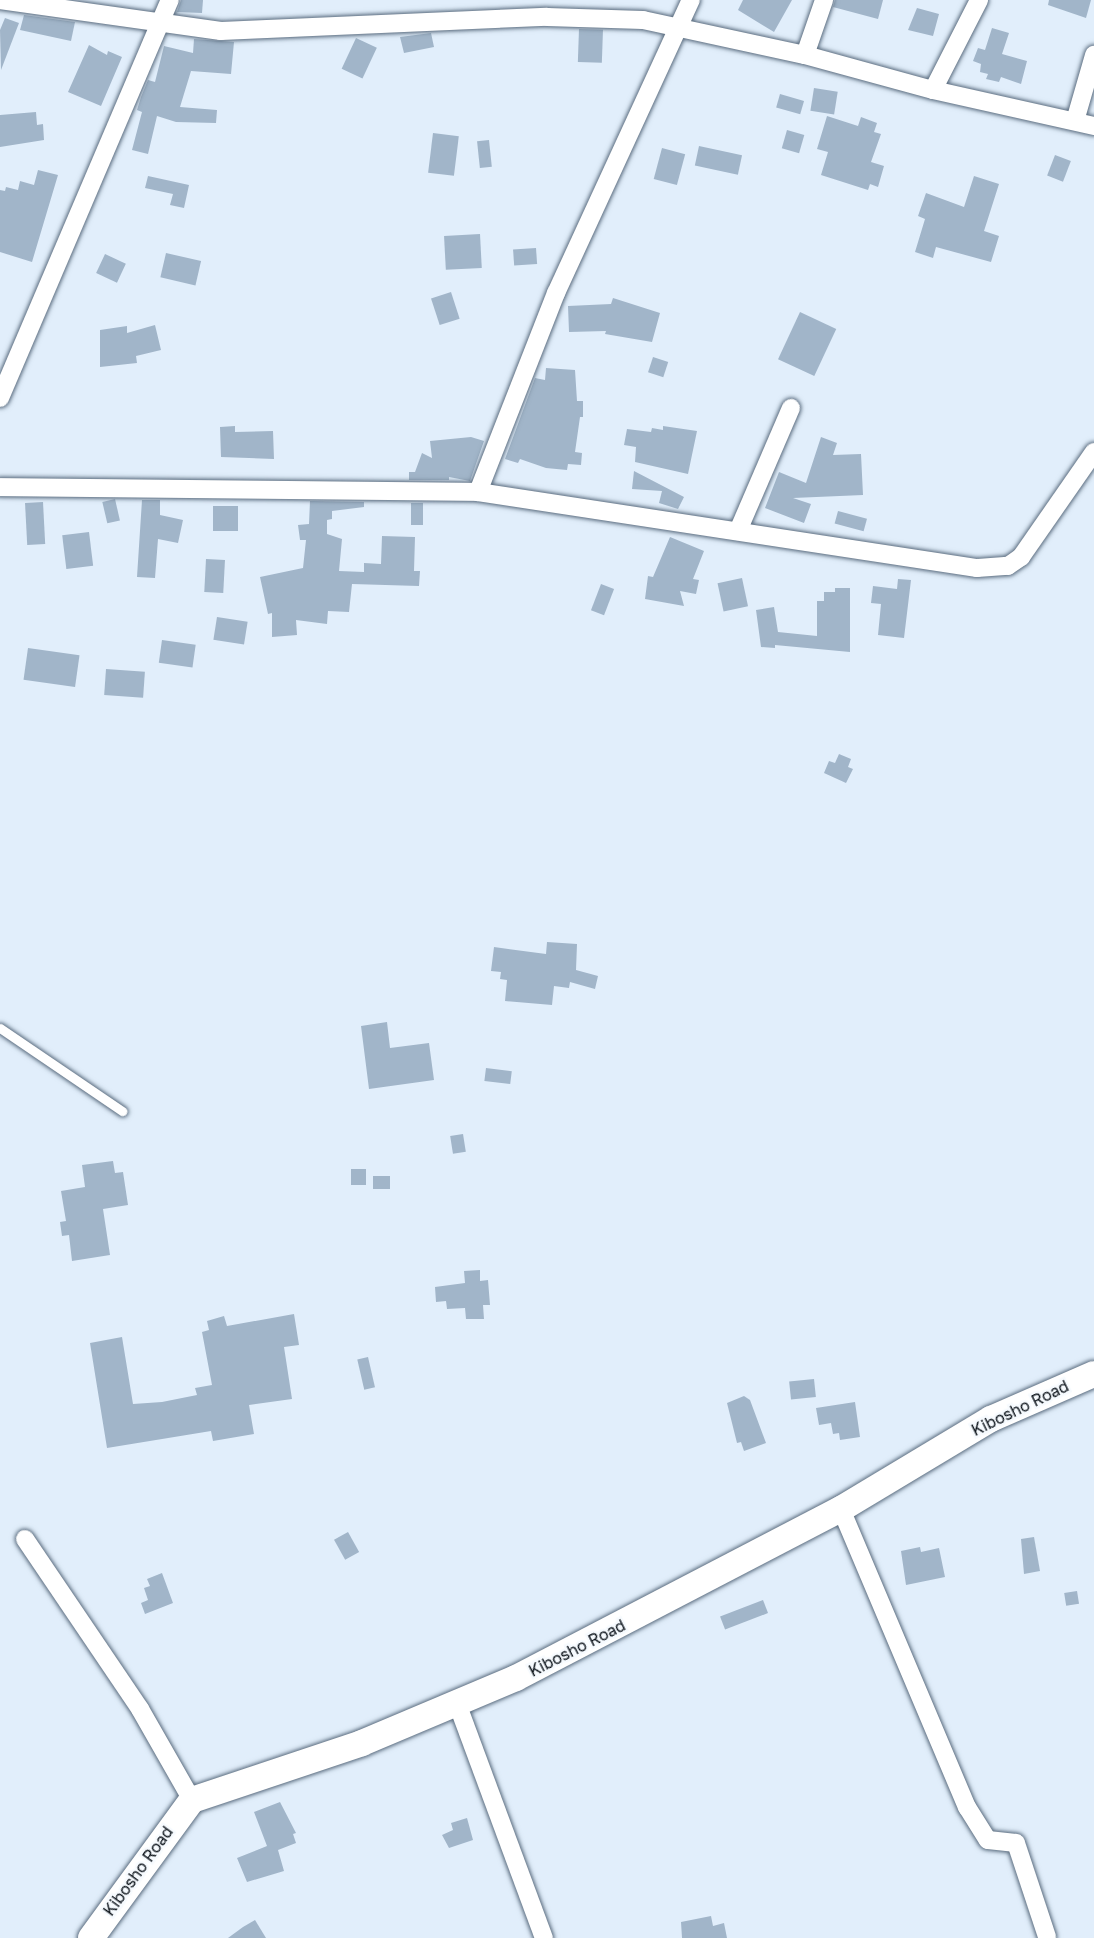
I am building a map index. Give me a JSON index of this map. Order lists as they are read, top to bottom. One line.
{"streets":{"main road":["Kibosho Road"]}}
